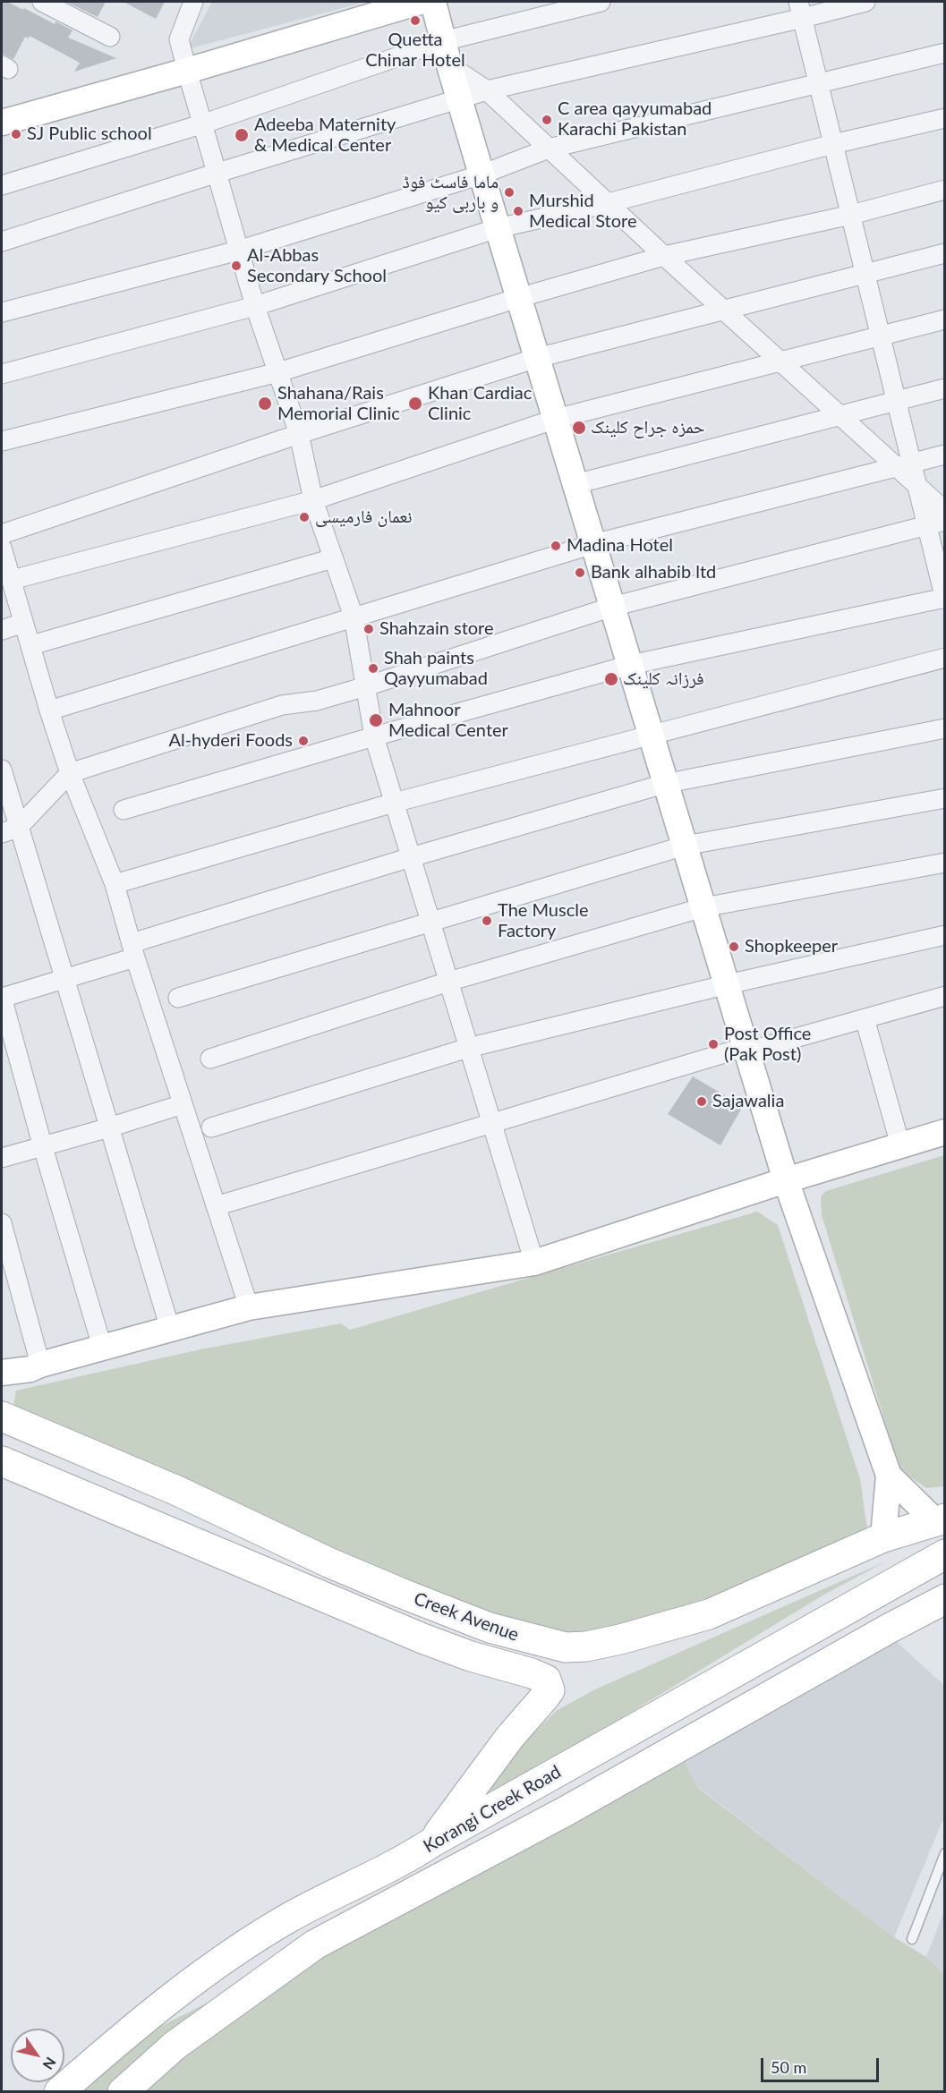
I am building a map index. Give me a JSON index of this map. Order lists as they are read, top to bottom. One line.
{"streets":{"main road":["Creek Avenue","Korangi Creek Road"]},"crossings":[["Creek Avenue","Korangi Creek Road"]],"places":["Quetta Chinar Hotel","C area qayyumabad Karachi Pakistan","SJ Public school","Adeeba Maternity & Medical Center","ماما فاسٹ فوڈ و باربی کیو","Murshid Medical Store","Al-Abbas Secondary School","Shahana/Rais Memorial Clinic","Khan Cardiac Clinic","حمزہ جراح کلینک","نعمان فارمیسی","Madina Hotel","Bank alhabib ltd","Shahzain store","Shah paints Qayyumabad","فرزانہ کلینک","Mahnoor Medical Center","Al-hyderi Foods","The Muscle Factory","Shopkeeper","Post Office (Pak Post)","Sajawalia"],"scale_bar":"50 m","north":"bottom right"}
